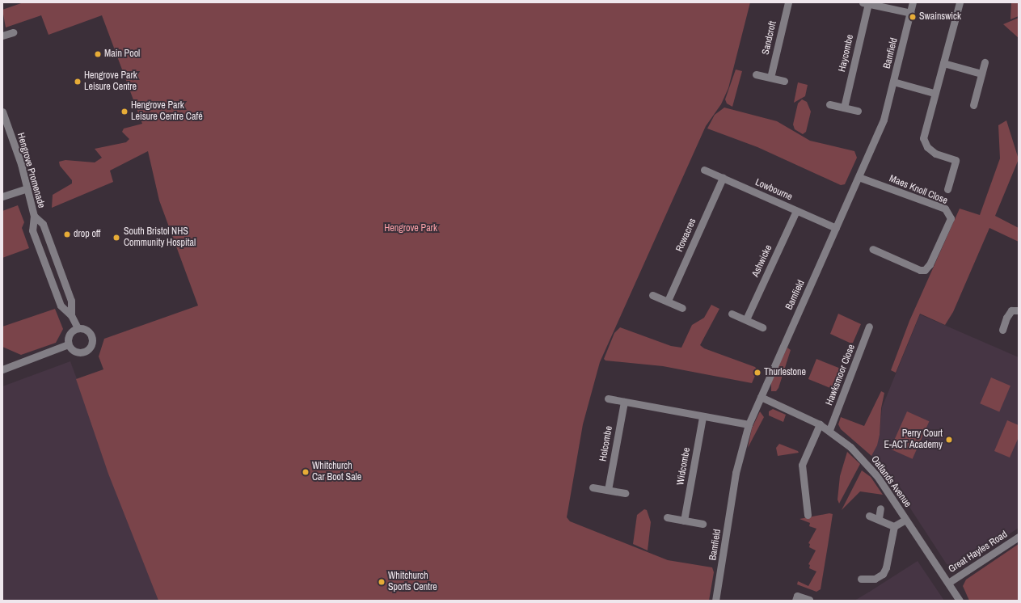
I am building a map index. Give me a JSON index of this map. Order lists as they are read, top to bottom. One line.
{"streets":{"street":["Sandcroft","Haycombe","Bamfield","Hengrove Promenade","Lowbourne","Maes Knoll Close","Rowacres","Ashwicke","Hawksmoor Close","Holcombe","Widcombe","Oatlands Avenue","Great Hayles Road"]},"crossings":[["Bamfield","Lowbourne"],["Bamfield","Maes Knoll Close"],["Bamfield","Oatlands Avenue"],["Lowbourne","Rowacres"],["Lowbourne","Ashwicke"],["Hawksmoor Close","Oatlands Avenue"],["Oatlands Avenue","Great Hayles Road"]],"parks":["Hengrove Park"],"places":["Swainswick","Main Pool","Hengrove Park Leisure Centre","Hengrove Park Leisure Centre Café","drop off","South Bristol NHS Community Hospital","Thurlestone","Perry Court E-ACT Academy","Whitchurch Car Boot Sale","Whitchurch Sports Centre"]}
